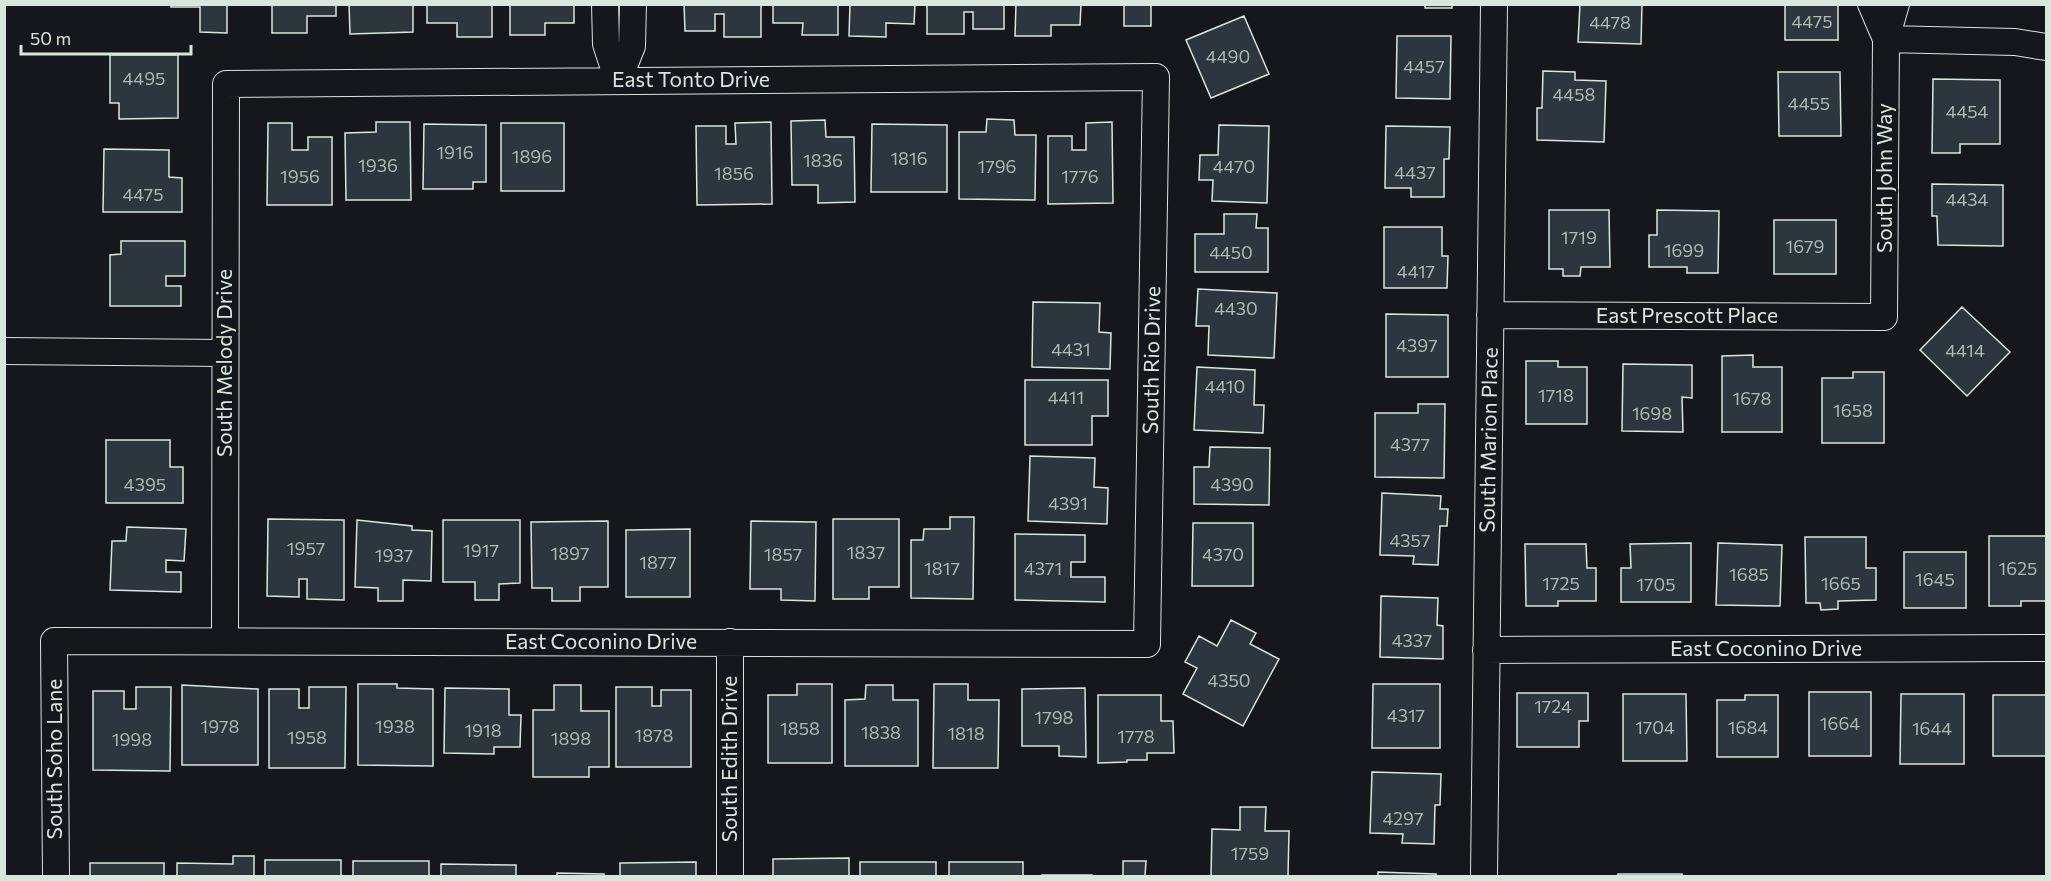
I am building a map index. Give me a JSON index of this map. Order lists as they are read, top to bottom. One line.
{"streets":{"street":["East Tonto Drive","South John Way","East Prescott Place","South Rio Drive","South Melody Drive","South Marion Place","East Coconino Drive","South Soho Lane","South Edith Drive"]},"crossings":[["East Tonto Drive","South Rio Drive"],["East Tonto Drive","South Melody Drive"],["South John Way","East Prescott Place"],["East Prescott Place","South Marion Place"],["South Rio Drive","East Coconino Drive"],["South Melody Drive","East Coconino Drive"],["South Marion Place","East Coconino Drive"],["East Coconino Drive","South Soho Lane"],["East Coconino Drive","South Edith Drive"]],"house_numbers":["4475","4478","4490","4457","4495","4458","4455","4454","1916","1896","1816","1836","1936","1796","4470","4437","1856","1956","1776","4475","4434","1719","1679","1699","4450","4417","4430","4397","4431","4414","4410","1718","4411","1678","1658","1698","4377","4395","4390","4391","4357","1957","1917","1837","1897","1857","4370","1937","1877","1817","4371","1625","1685","1645","1725","1665","1705","4337","4350","1724","4317","1798","1664","1978","1938","1704","1684","1858","1644","1918","1838","1818","1878","1778","1958","1898","1998","4297","1759"],"scale_bar":"50 m"}
